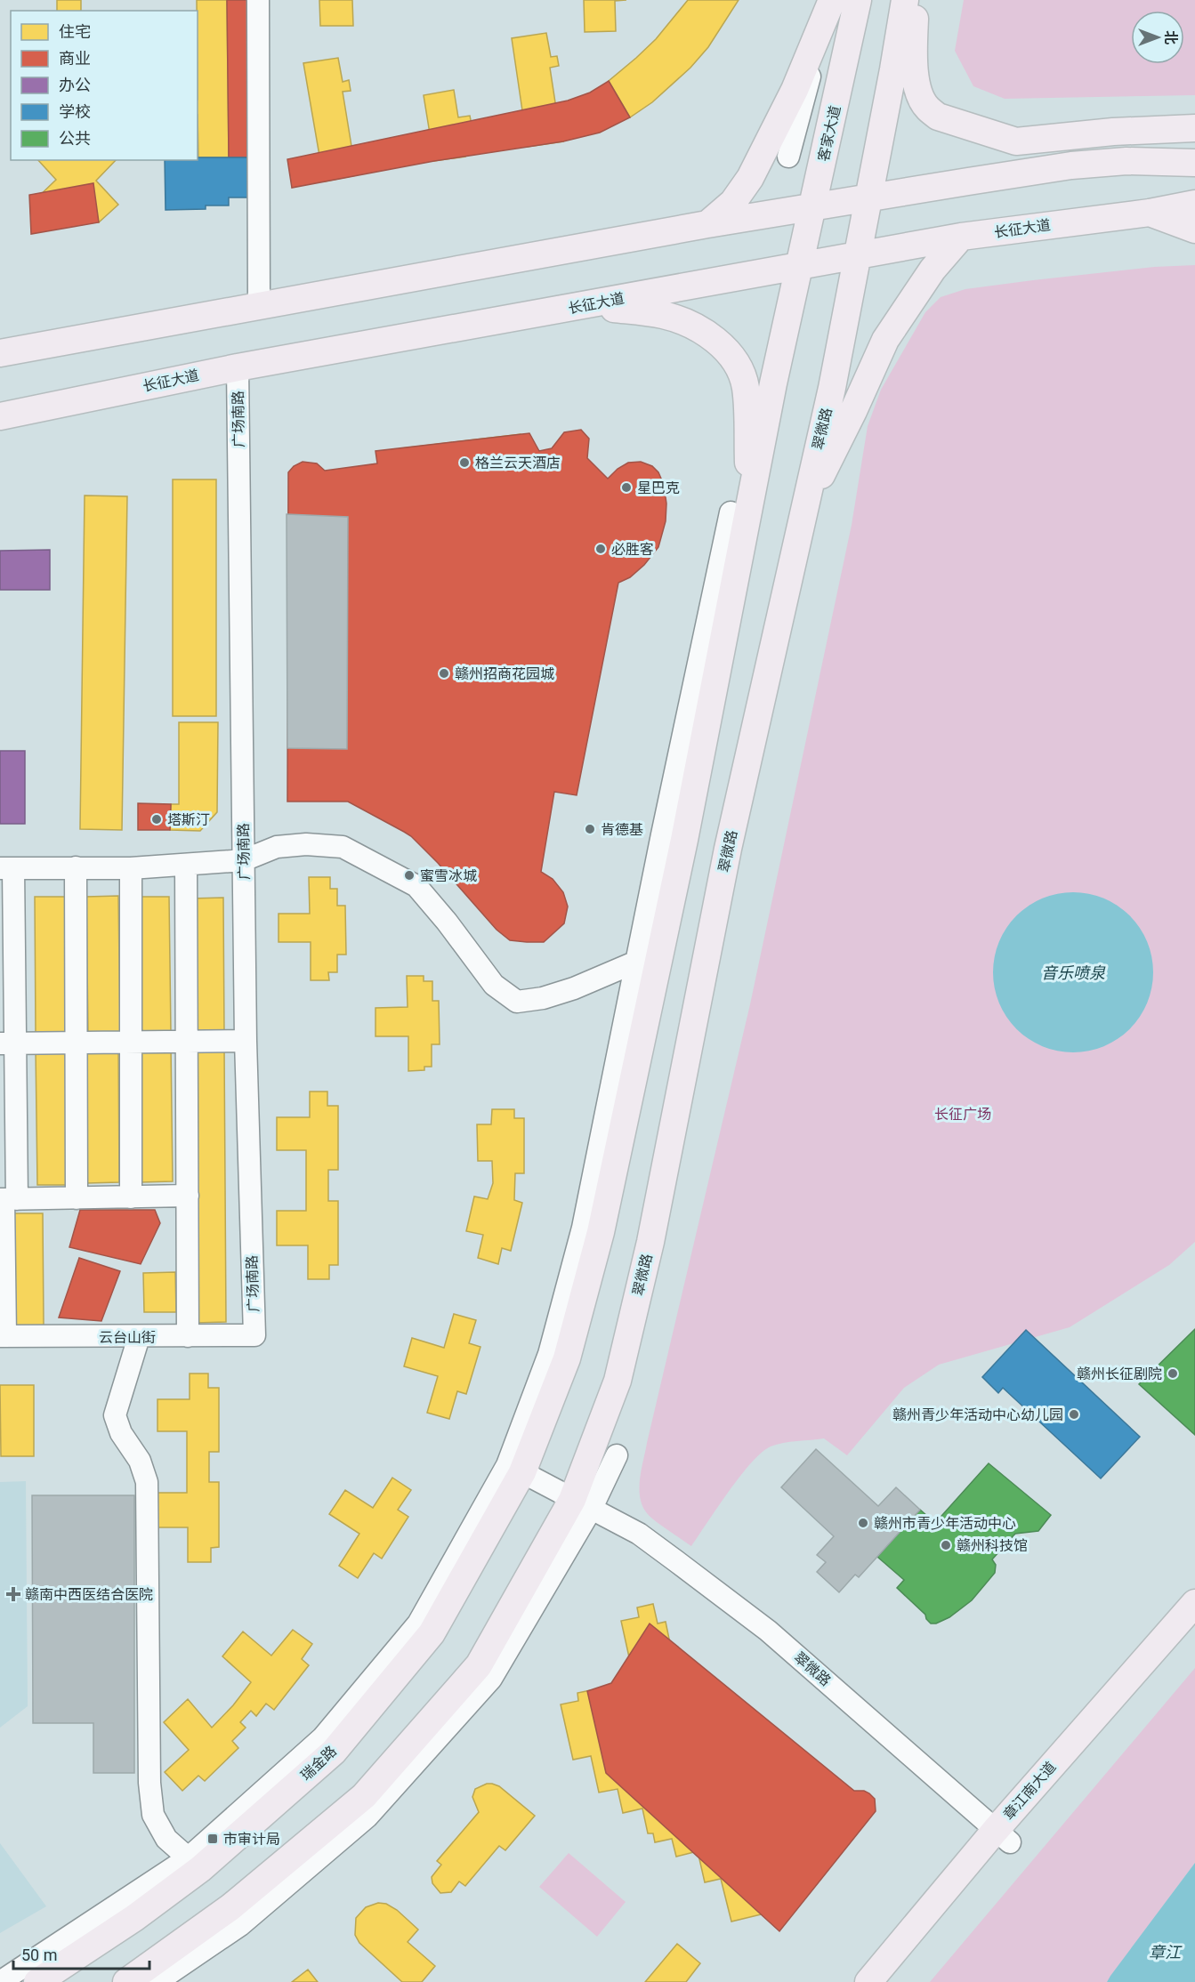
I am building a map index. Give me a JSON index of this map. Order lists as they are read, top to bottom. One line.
{"streets":{"main road":["客家大道","长征大道","翠微路","瑞金路","章江南大道"],"street":["广场南路","云台山街"]},"crossings":[["客家大道","长征大道"],["长征大道","广场南路"],["长征大道","翠微路"],["广场南路","云台山街"],["翠微路","瑞金路"],["翠微路","章江南大道"]],"water":["音乐喷泉","章江"],"parks":["长征广场"],"places":{"other":["格兰云天酒店","星巴克","必胜客","赣州招商花园城","塔斯汀","肯德基","蜜雪冰城","赣州长征剧院","赣州青少年活动中心幼儿园","赣州市青少年活动中心","赣州科技馆"],"health":["赣南中西医结合医院"],"transit":["市审计局"]},"legend":["住宅","商业","办公","学校","公共"],"scale_bar":"50 m","north":"right"}
